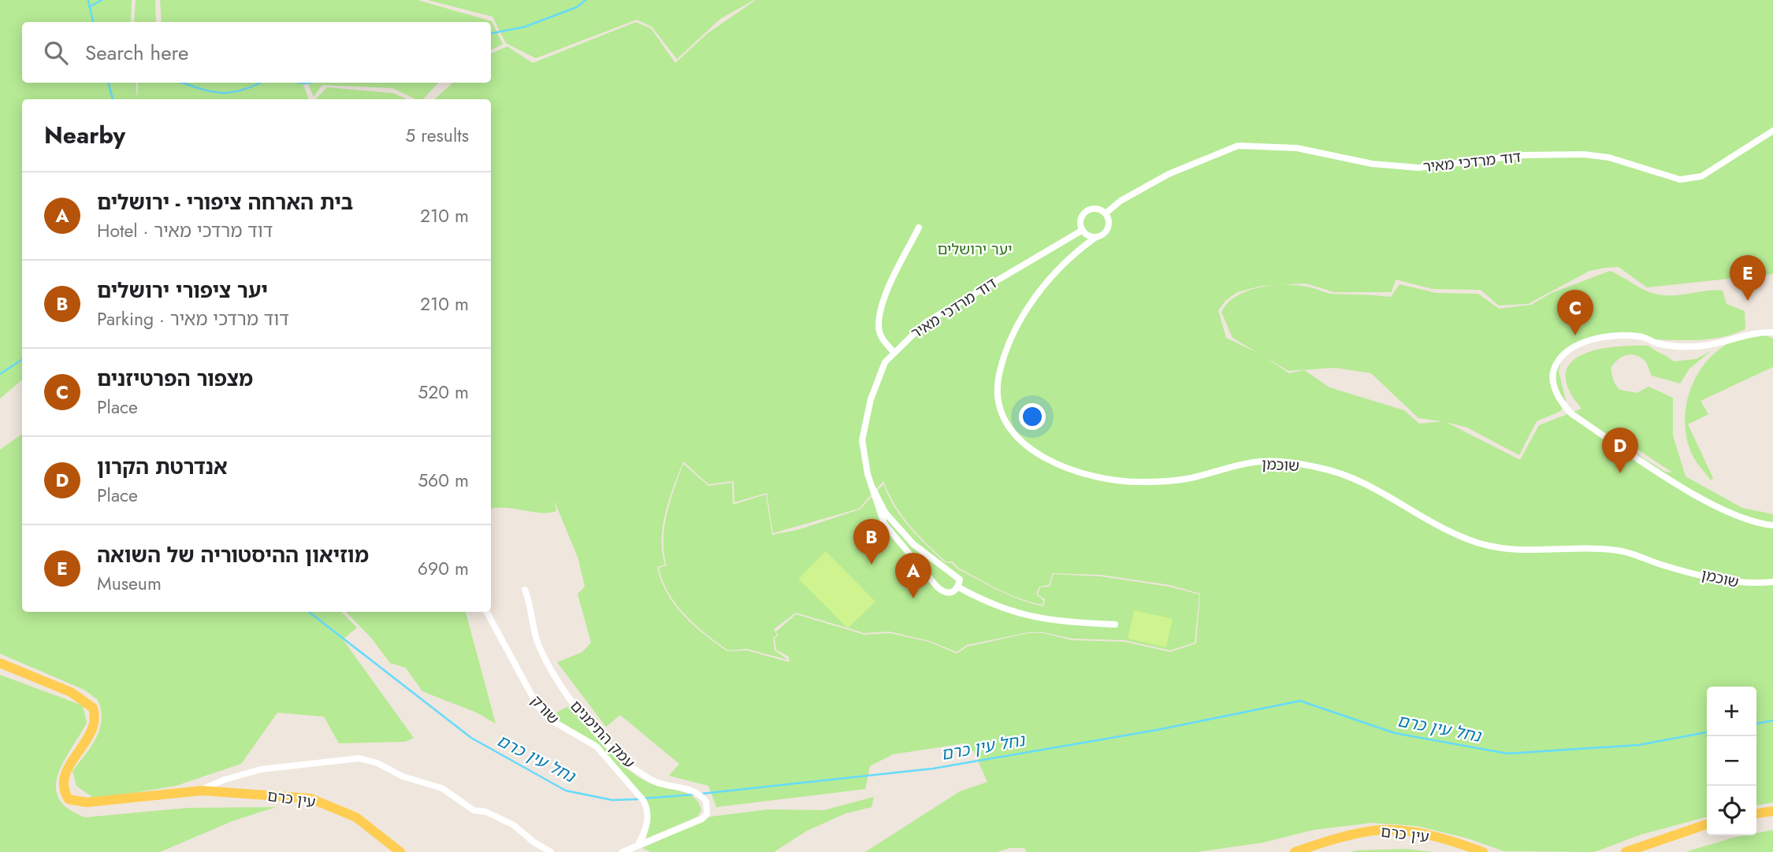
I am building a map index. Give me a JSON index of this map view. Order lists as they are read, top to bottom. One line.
{"streets":{"main road":["עין כרם"],"street":["דוד מרדכי מאיר","שוכמן","שורק","עמק התימנים"]},"crossings":[["דוד מרדכי מאיר","שוכמן"],["שורק","עמק התימנים"]],"water":["נחל עין כרם"],"parks":["יער ירושלים"],"page":{"search":"Search here","heading":["Nearby","5 results"],"list":[{"mark":"A","name":"בית הארחה ציפורי - ירושלים","note":"Hotel · דוד מרדכי מאיר","value":"210 m"},{"mark":"B","name":"יער ציפורי ירושלים","note":"Parking · דוד מרדכי מאיר","value":"210 m"},{"mark":"C","name":"מצפור הפרטיזנים","note":"Place","value":"520 m"},{"mark":"D","name":"אנדרטת הקרון","note":"Place","value":"560 m"},{"mark":"E","name":"מוזיאון ההיסטוריה של השואה","note":"Museum","value":"690 m"}],"pins":["E","C","D","B","A"],"map_buttons":["+","−"]}}
